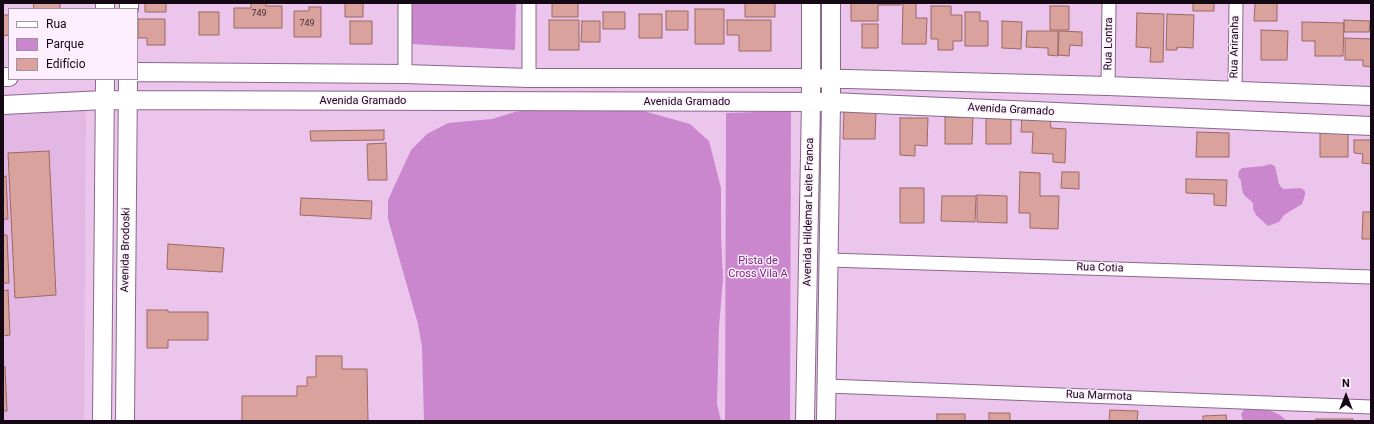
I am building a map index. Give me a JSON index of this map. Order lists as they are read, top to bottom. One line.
{"streets":{"street":["Rua Lontra","Rua Ariranha","Avenida Gramado","Avenida Hildemar Leite Franca","Avenida Brodoski","Rua Cotia","Rua Marmota"]},"crossings":[["Avenida Gramado","Avenida Hildemar Leite Franca"],["Avenida Gramado","Avenida Brodoski"],["Avenida Hildemar Leite Franca","Rua Cotia"],["Avenida Hildemar Leite Franca","Rua Marmota"]],"parks":["Pista de Cross Vila A"],"house_numbers":["749","749"],"legend":["Rua","Parque","Edifício"],"north":"top"}
